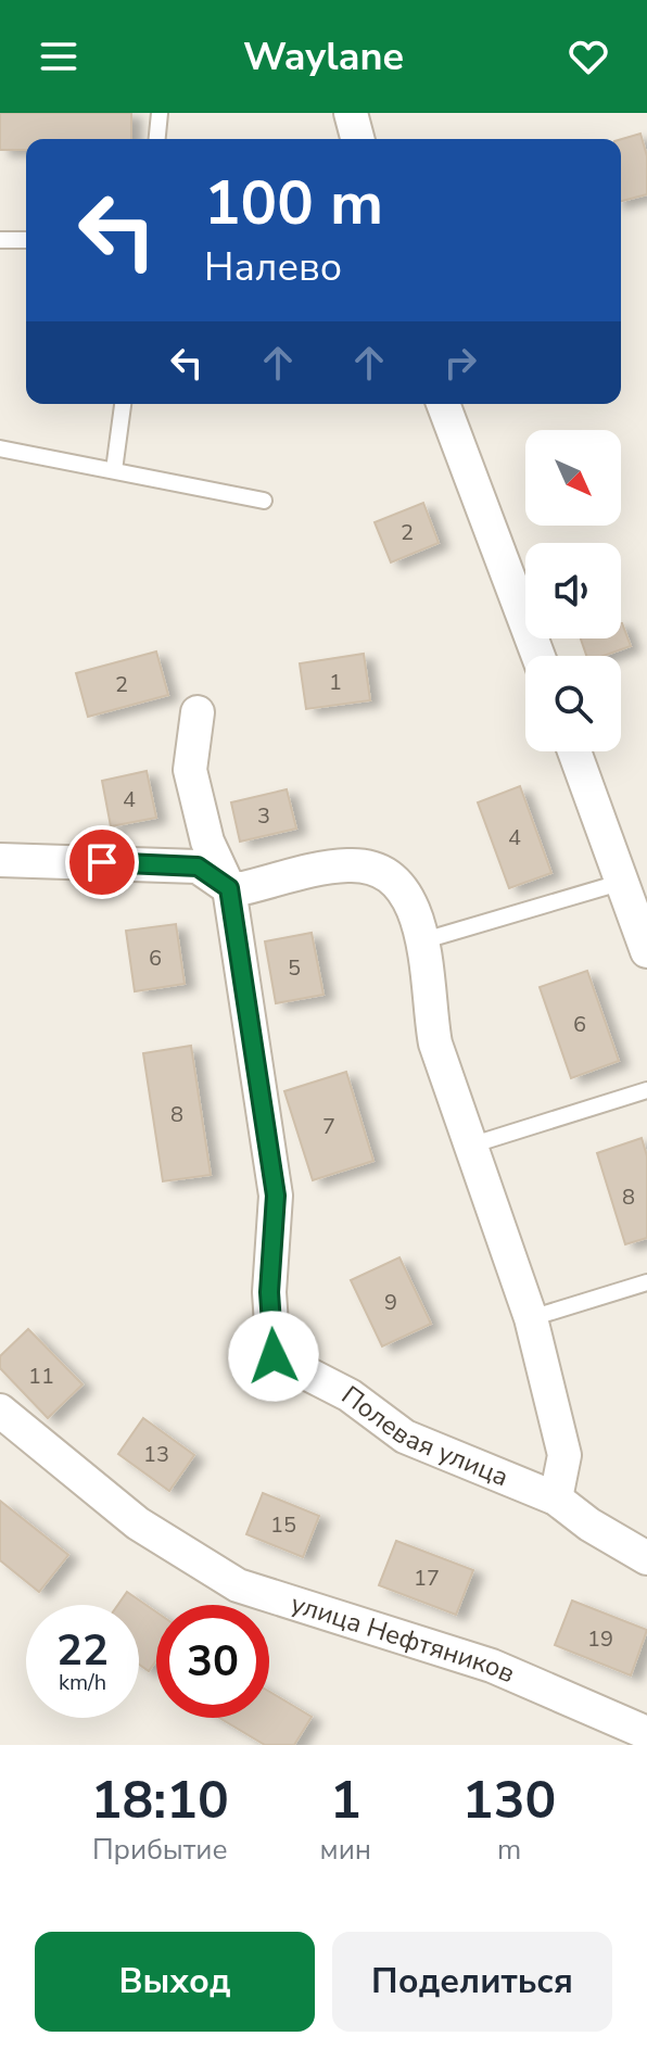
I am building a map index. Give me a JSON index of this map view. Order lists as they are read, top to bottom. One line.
{"streets":{"street":["Полевая улица","улица Нефтяников"]},"house_numbers":["2","1","2","4","3","4","6","5","6","8","7","8","9","11","13","15","17","19"],"north":"bottom right","page":{"header":"Waylane","turn":["100 m","Налево"],"speed":"22 km/h","limit":"30","eta":["18:10","Прибытие","1","мин","130","m"],"buttons":["Выход","Поделиться"]}}
